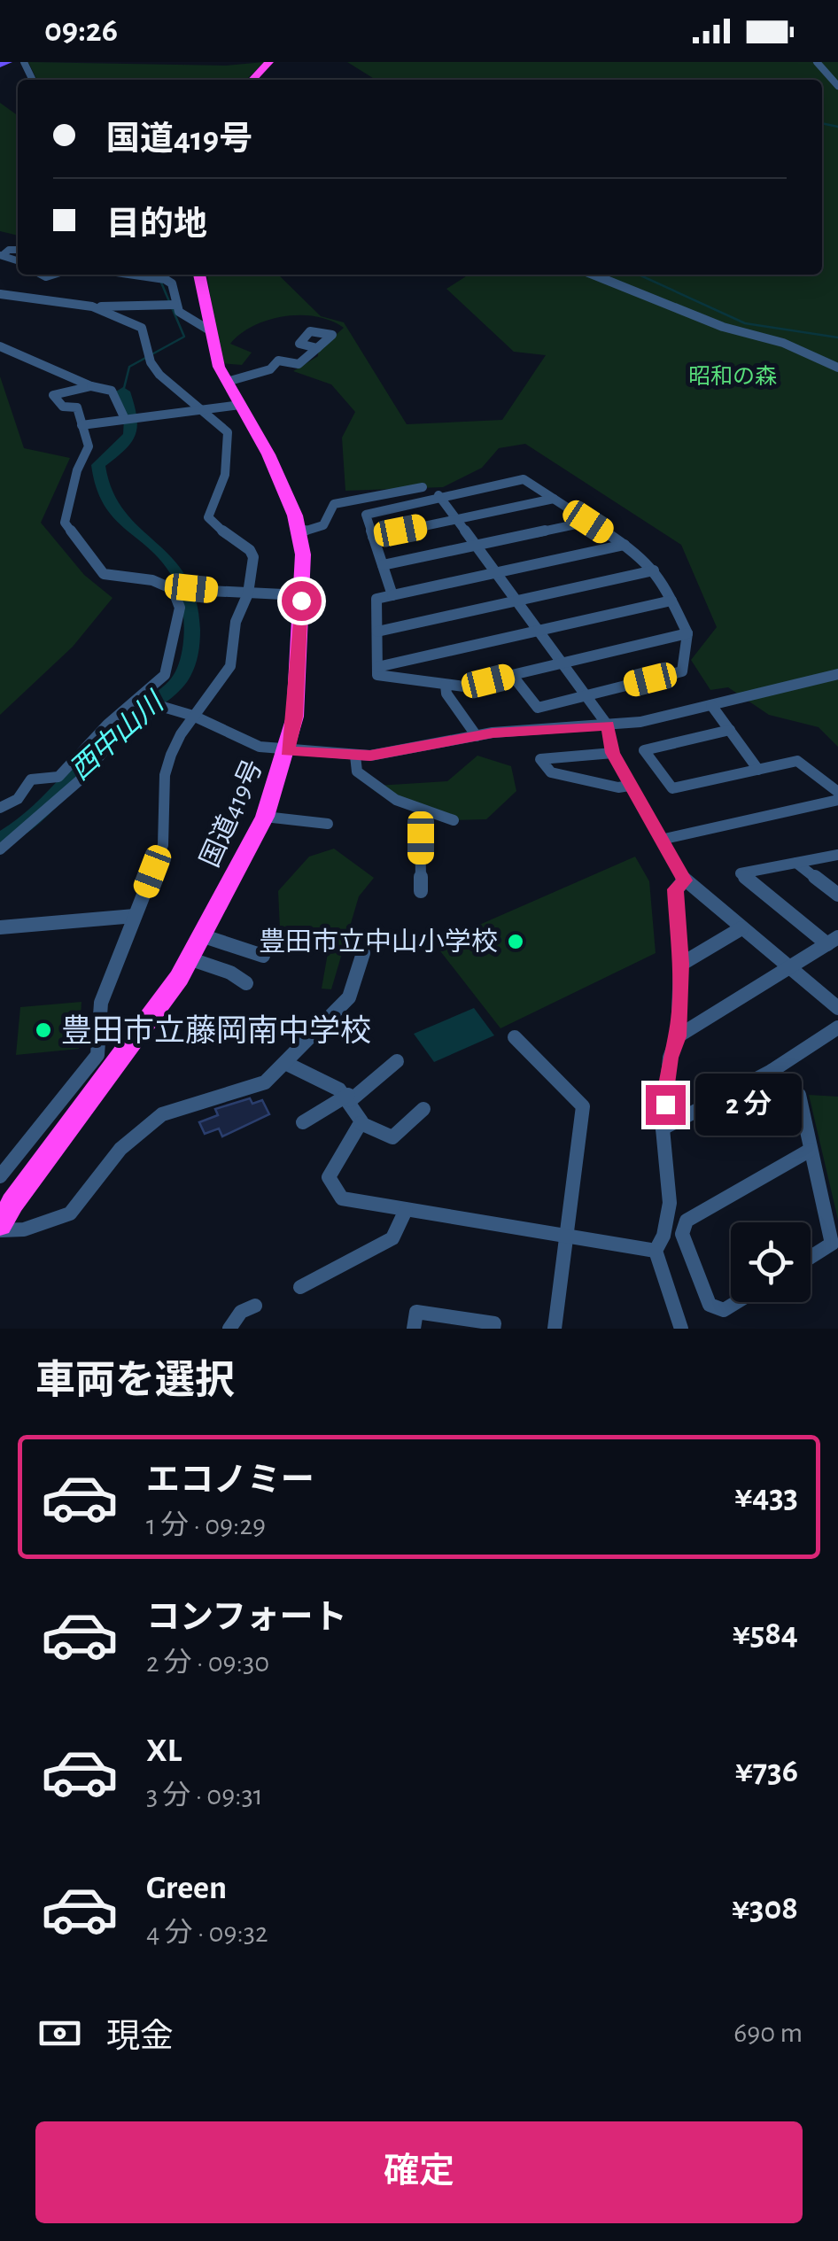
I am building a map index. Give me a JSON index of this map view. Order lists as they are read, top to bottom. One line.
{"streets":{"highway":["国道419号"]},"water":["西中山川"],"parks":["昭和の森"],"places":["豊田市立中山小学校","豊田市立藤岡南中学校"],"page":{"status":"09:26","banner":["国道419号","目的地"],"bubble":"2 分","heading":"車両を選択","list":[{"name":"エコノミー","note":"1 分 · 09:29","value":"¥433"},{"name":"コンフォート","note":"2 分 · 09:30","value":"¥584"},{"name":"XL","note":"3 分 · 09:31","value":"¥736"},{"name":"Green","note":"4 分 · 09:32","value":"¥308"}],"pay":["現金","690 m"],"buttons":"確定"}}
